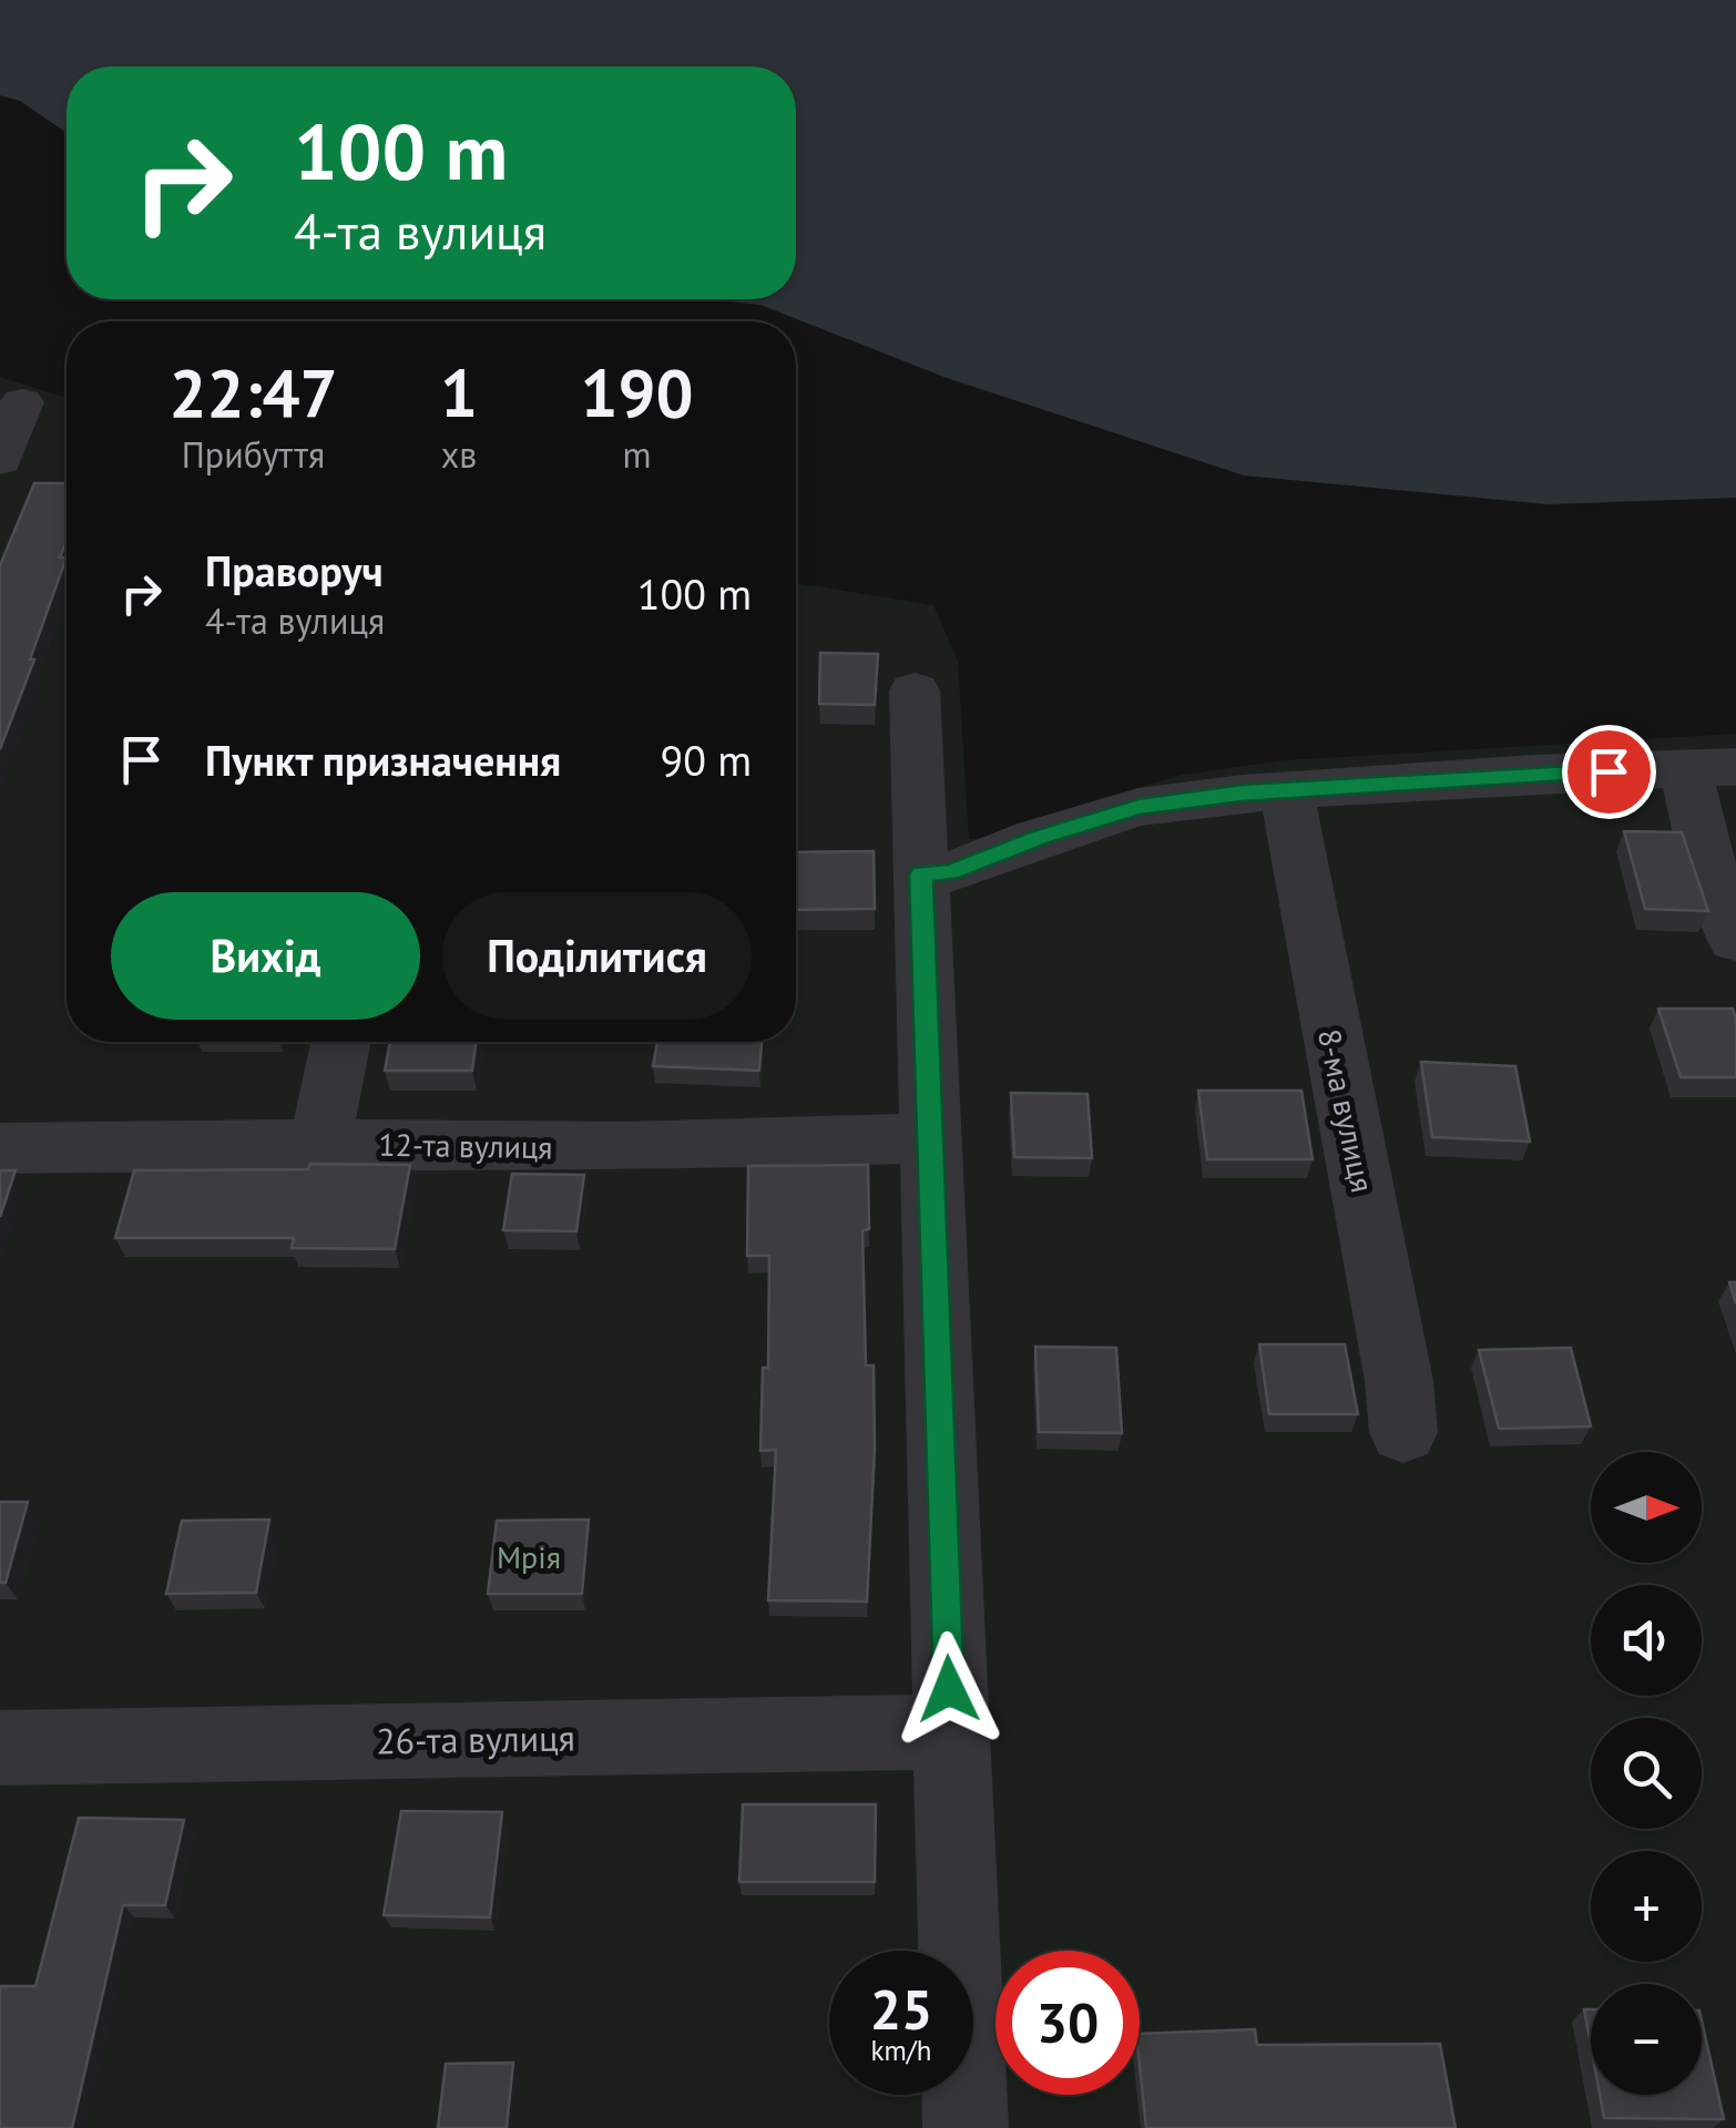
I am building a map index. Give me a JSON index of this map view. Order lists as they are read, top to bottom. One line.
{"streets":{"street":["8-ма вулиця","12-та вулиця","26-та вулиця"]},"parks":["Мрія"],"north":"right","page":{"turn":["100 m","4-та вулиця"],"eta":["22:47","Прибуття","1","хв","190","m"],"list":[{"name":"Праворуч","note":"4-та вулиця","value":"100 m"},{"name":"Пункт призначення","value":"90 m"}],"buttons":["Вихід","Поділитися"],"map_buttons":["+","−"],"speed":"25 km/h","limit":"30"}}
